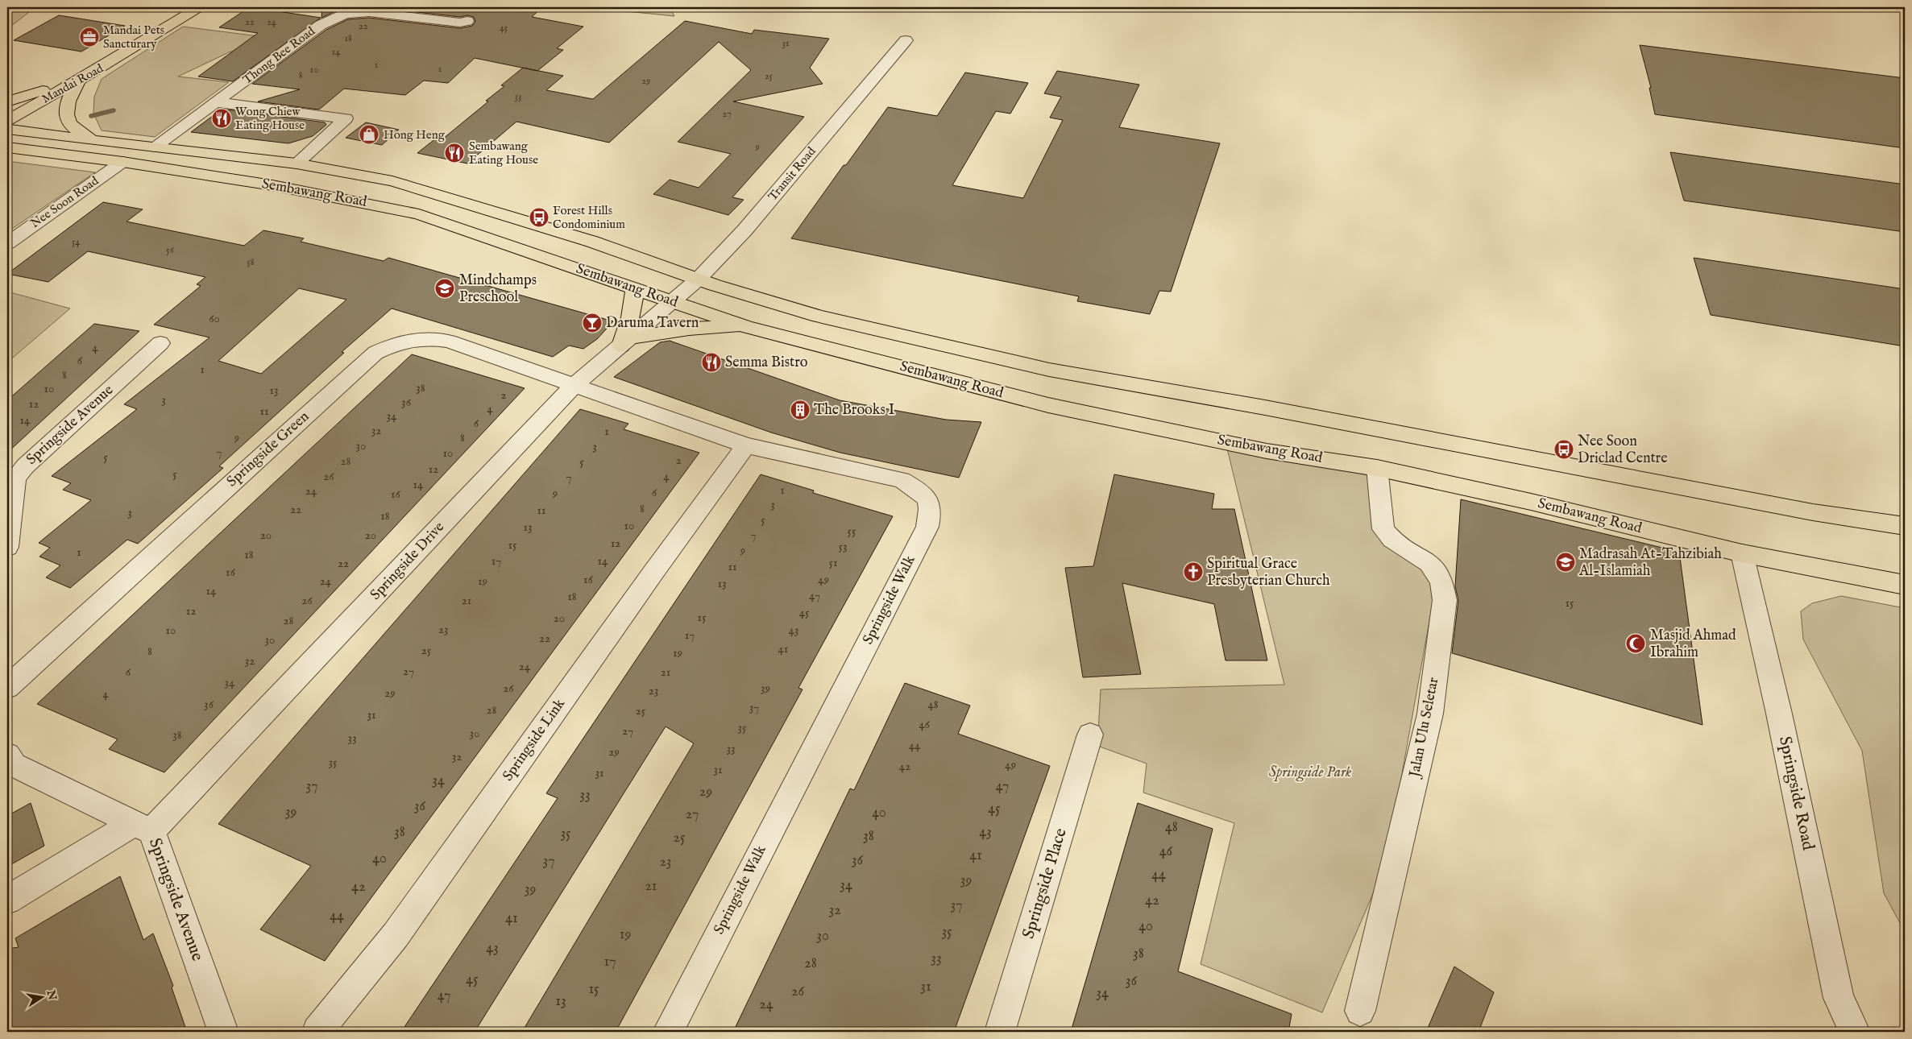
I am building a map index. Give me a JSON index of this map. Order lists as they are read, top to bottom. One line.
{"streets":{"main road":["Mandai Road","Sembawang Road"],"street":["Thong Bee Road","Transit Road","Nee Soon Road","Springside Avenue","Springside Green","Springside Drive","Springside Walk","Jalan Ulu Seletar","Springside Link","Springside Road","Springside Place"]},"crossings":[["Thong Bee Road","Sembawang Road"],["Transit Road","Sembawang Road"],["Transit Road","Springside Drive"],["Sembawang Road","Nee Soon Road"],["Sembawang Road","Springside Drive"],["Sembawang Road","Jalan Ulu Seletar"],["Sembawang Road","Springside Road"],["Springside Avenue","Springside Drive"],["Springside Green","Springside Drive"],["Springside Green","Springside Walk"],["Springside Drive","Springside Walk"],["Springside Walk","Springside Link"]],"parks":["Springside Park"],"places":{"office":["Mandai Pets Sancturary"],"restaurant":["Wong Chiew Eating House","Sembawang Eating House","Semma Bistro"],"shop":["Hong Heng"],"bus stop":["Forest Hills Condominium","Nee Soon Driclad Centre"],"school or university":["Mindchamps Preschool","Madrasah At-Tahzibiah Al-Islamiah"],"bar":["Daruma Tavern"],"building":["The Brooks I"],"church":["Spiritual Grace Presbyterian Church"],"mosque":["Masjid Ahmad Ibrahim"]},"house_numbers":["22","24","22","45","18","31","14","1","1","10","8","25","29","33","27","9","54","56","58","60","4","6","1","8","38","10","13","2","3","36","12","4","11","34","14","6","32","1","9","8","30","3","7","10","5","2","28","5","12","5","26","4","7","14","1","24","6","9","16","3","8","22","11","3","18","5","10","13","55","20","20","7","12","15","53","9","1","18","17","14","51","22","11","16","16","49","24","19","13","14","47","18","26","21","15","12","45","15","20","28","23","10","43","17","22","30","41","25","8","19","32","24","27","6","21","34","26","39","23","29","4","36","48","37","28","25","31","46","35","27","30","38","33","44","33","29","32","35","49","42","31","31","34","37","47","29","33","36","45","39","40","27","48","38","43","35","38","25","46","41","40","36","37","23","44","39","34","21","42","39","42","37","32","44","41","40","35","19","30","43","38","33","17","28","45","36","31","15","26","34","47","13","24"],"north":"right"}
